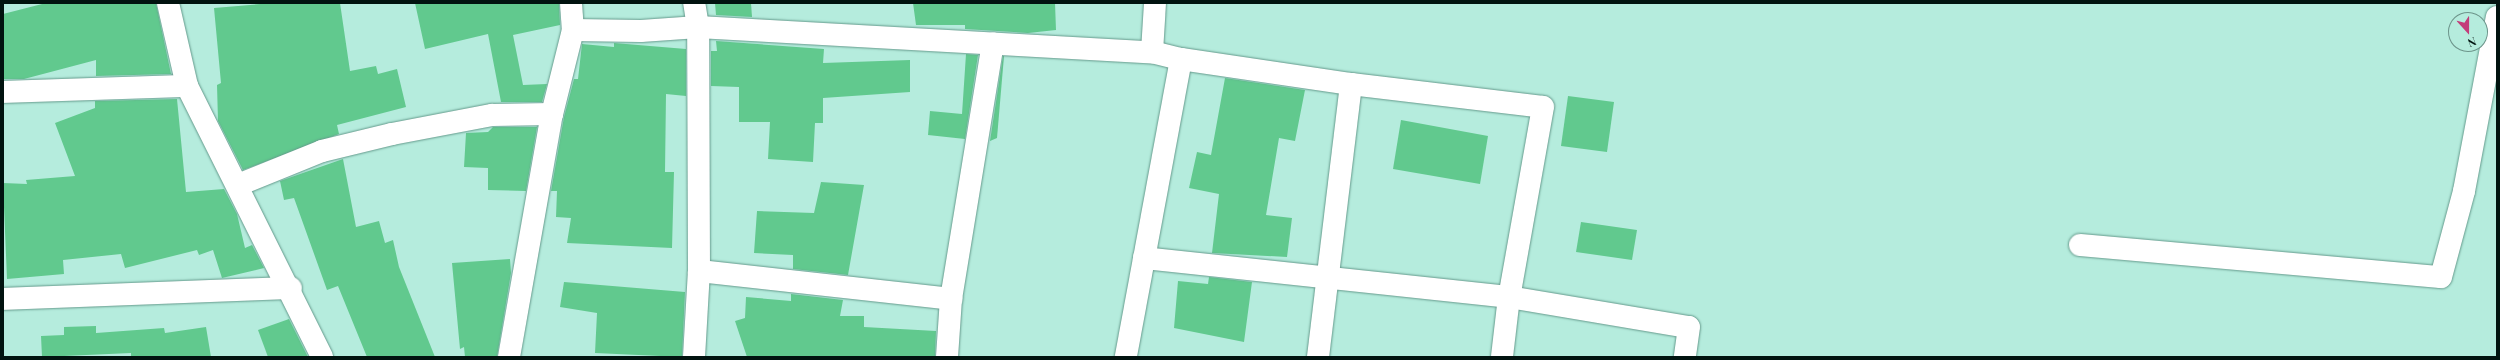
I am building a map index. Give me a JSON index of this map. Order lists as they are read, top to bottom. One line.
{"north":"bottom"}
